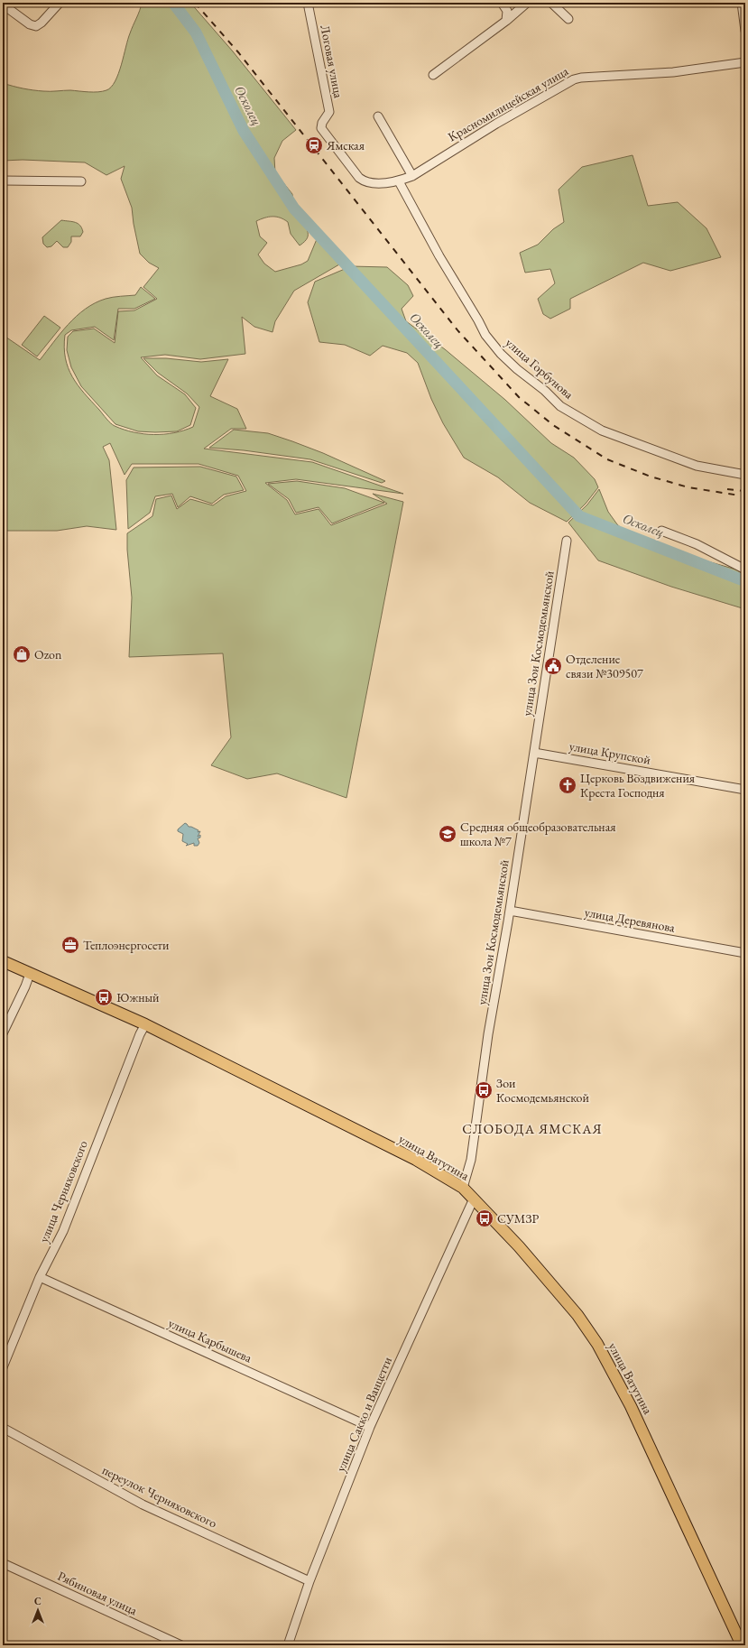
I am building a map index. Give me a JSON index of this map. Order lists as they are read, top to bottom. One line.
{"streets":{"main road":["улица Ватутина"],"street":["Логовая улица","Красномилицейская улица","улица Горбунова","улица Зои Космодемьянской","улица Крупской","улица Деревянова","улица Черняховского","улица Карбышева","улица Сакко и Ванцетти","переулок Черняховского","Рябиновая улица"]},"crossings":[["Логовая улица","Красномилицейская улица"],["Логовая улица","улица Горбунова"],["Красномилицейская улица","улица Горбунова"],["улица Зои Космодемьянской","улица Крупской"],["улица Зои Космодемьянской","улица Деревянова"],["улица Зои Космодемьянской","улица Ватутина"],["улица Ватутина","улица Черняховского"],["улица Ватутина","улица Сакко и Ванцетти"],["улица Черняховского","улица Карбышева"],["улица Карбышева","улица Сакко и Ванцетти"],["улица Сакко и Ванцетти","переулок Черняховского"]],"districts":["СЛОБОДА ЯМСКАЯ"],"water":["Осколец"],"places":{"station":["Ямская"],"shop":["Ozon"],"public building":["Отделение связи №309507"],"church":["Церковь Воздвижения Креста Господня"],"school or university":["Средняя общеобразовательная школа №7"],"office":["Теплоэнергосети"],"bus stop":["Южный","Зои Космодемьянской","СУМЗР"]},"north":"top"}
